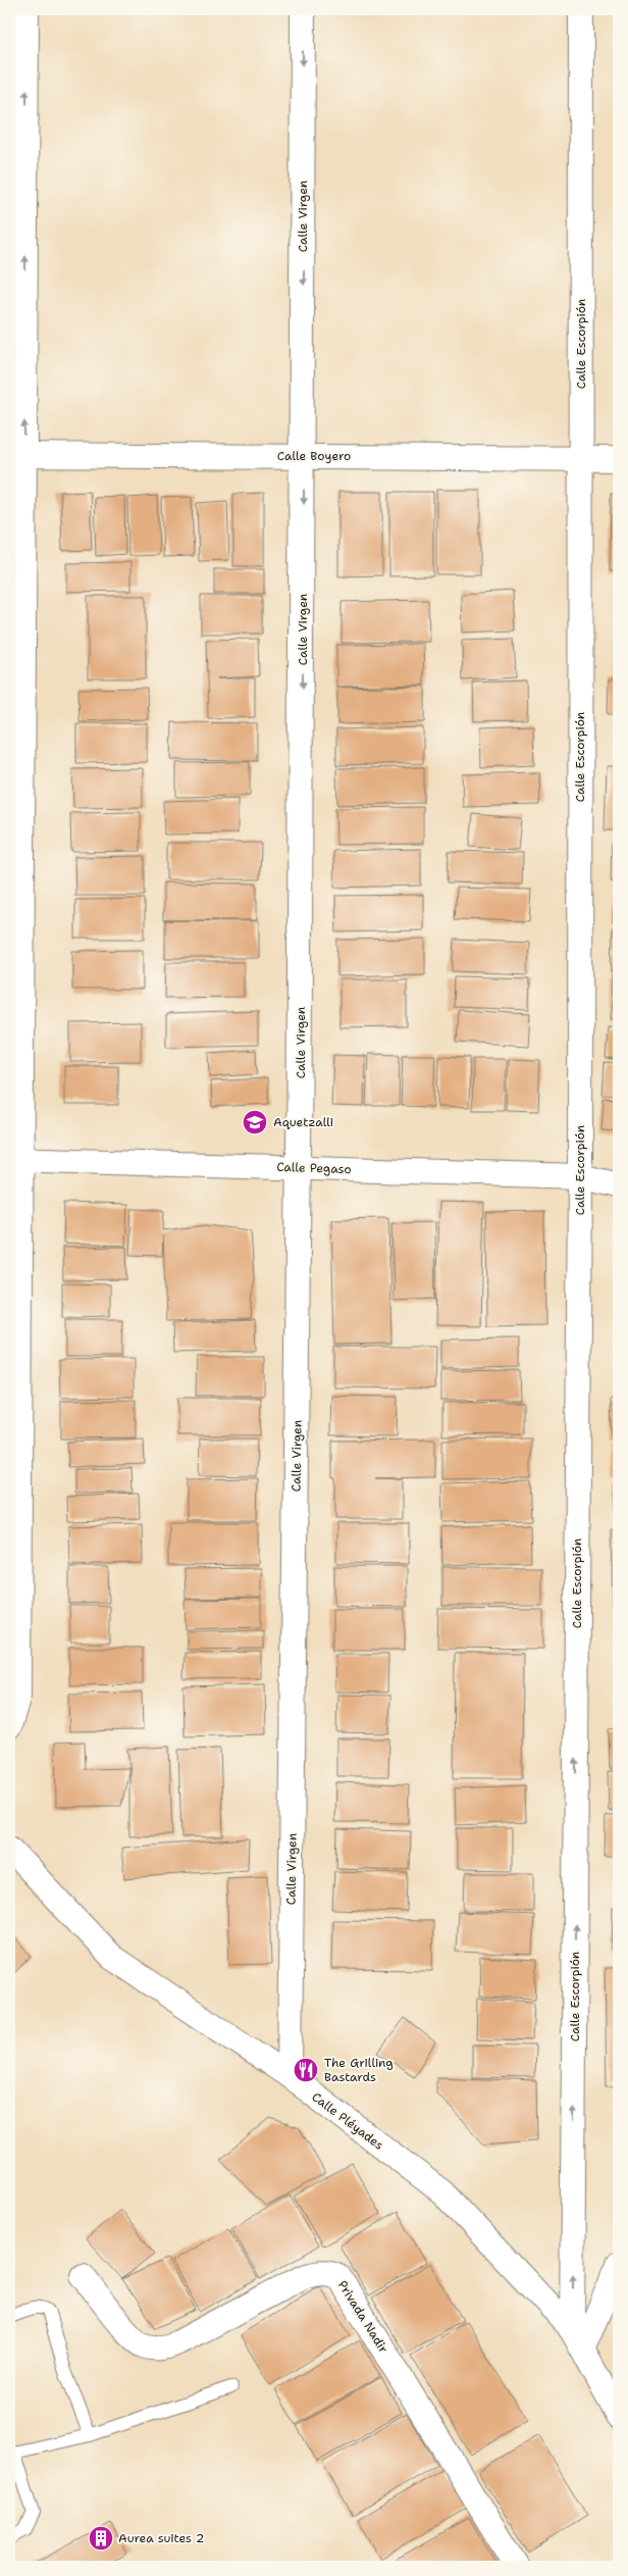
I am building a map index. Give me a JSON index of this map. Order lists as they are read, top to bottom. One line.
{"streets":{"street":["Calle Virgen","Calle Escorpión","Calle Boyero","Calle Pegaso","Calle Pléyades","Privada Nadir"]},"crossings":[["Calle Virgen","Calle Boyero"],["Calle Virgen","Calle Pegaso"],["Calle Virgen","Calle Pléyades"],["Calle Escorpión","Calle Boyero"],["Calle Escorpión","Calle Pegaso"],["Calle Escorpión","Calle Pléyades"]],"one_way":["Calle Virgen","Calle Escorpión"],"places":{"school or university":["Aquetzalli"],"restaurant":["The Grilling Bastards"],"building":["Aurea suites 2"]}}
